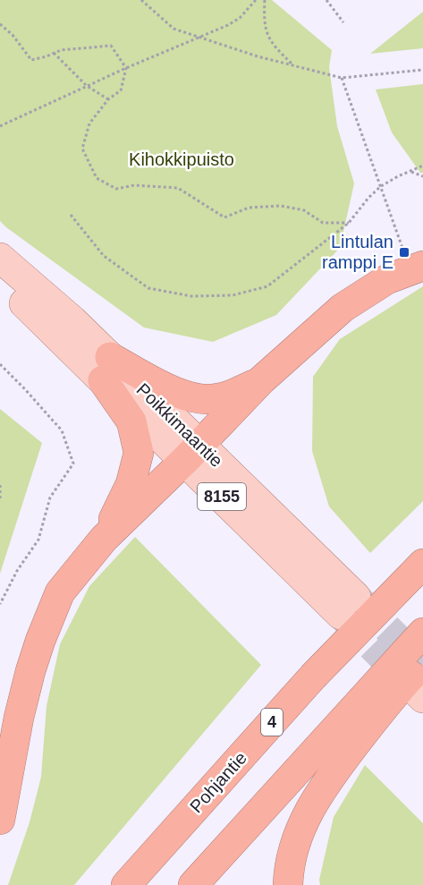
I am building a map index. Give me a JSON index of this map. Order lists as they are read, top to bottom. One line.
{"streets":{"highway":["4","Pohjantie"],"main road":["Poikkimaantie","8155"]},"parks":["Kihokkipuisto"],"places":{"transit":["Lintulan ramppi E"]}}
